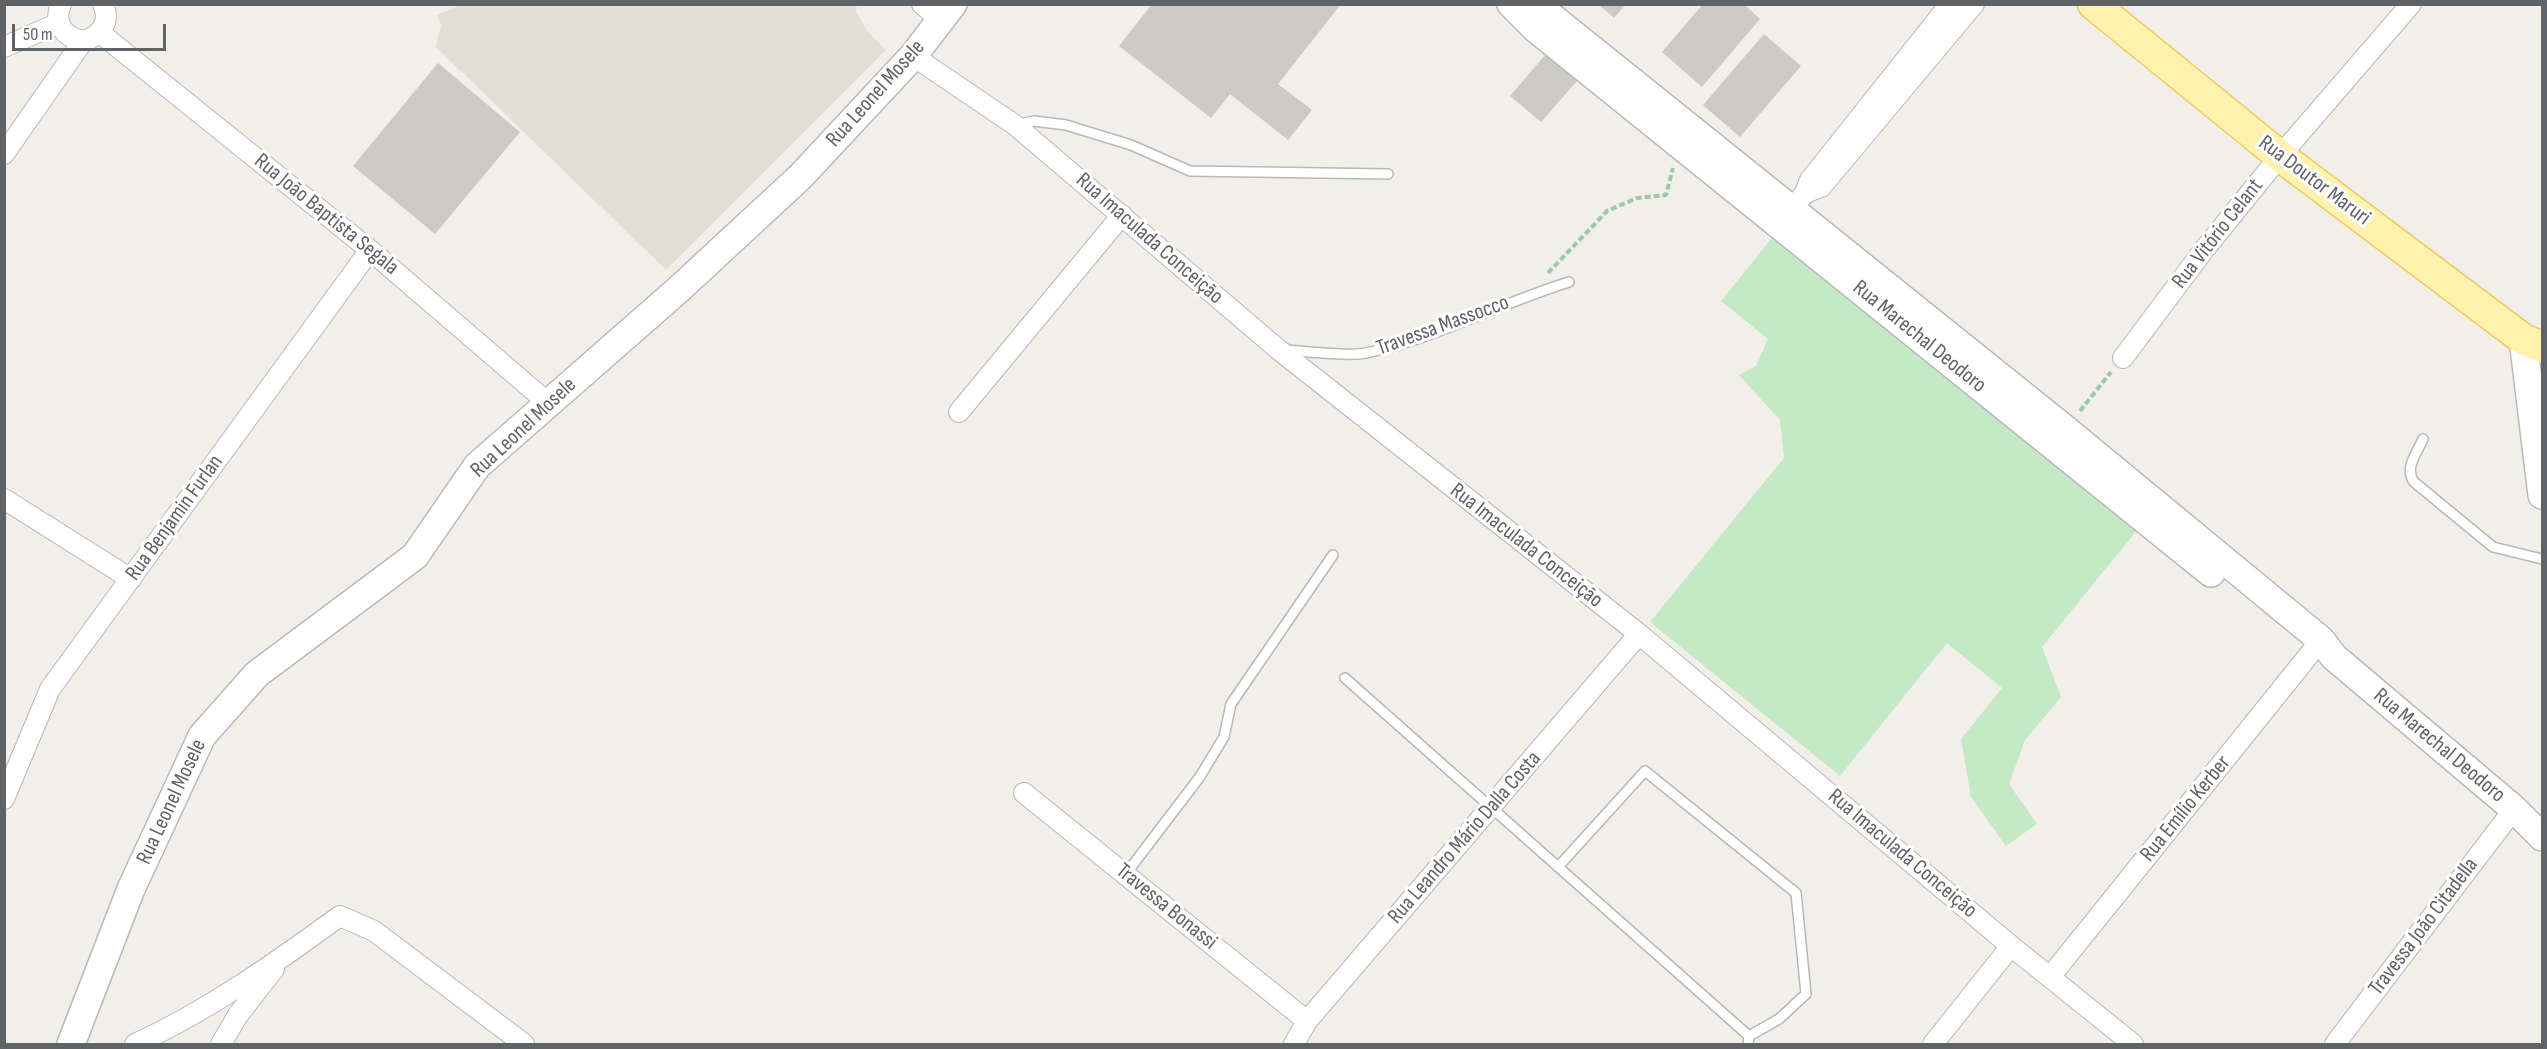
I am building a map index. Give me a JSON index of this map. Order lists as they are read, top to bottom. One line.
{"streets":{"main road":["Rua Doutor Maruri"],"street":["Rua Leonel Mosele","Rua João Baptista Segala","Rua Vitório Celant","Rua Imaculada Conceição","Rua Marechal Deodoro","Rua Benjamin Furlan","Rua Emílio Kerber","Rua Leandro Mário Dalla Costa","Travessa Bonassi","Travessa João Citadella"],"lane":["Travessa Massocco"]},"crossings":[["Rua Leonel Mosele","Rua João Baptista Segala"],["Rua Leonel Mosele","Rua Imaculada Conceição"],["Rua Doutor Maruri","Rua Vitório Celant"],["Rua João Baptista Segala","Rua Benjamin Furlan"],["Rua Imaculada Conceição","Travessa Massocco"],["Rua Imaculada Conceição","Rua Emílio Kerber"],["Rua Imaculada Conceição","Rua Leandro Mário Dalla Costa"],["Rua Marechal Deodoro","Rua Emílio Kerber"],["Rua Marechal Deodoro","Travessa João Citadella"],["Rua Leandro Mário Dalla Costa","Travessa Bonassi"]],"scale_bar":"50 m"}
